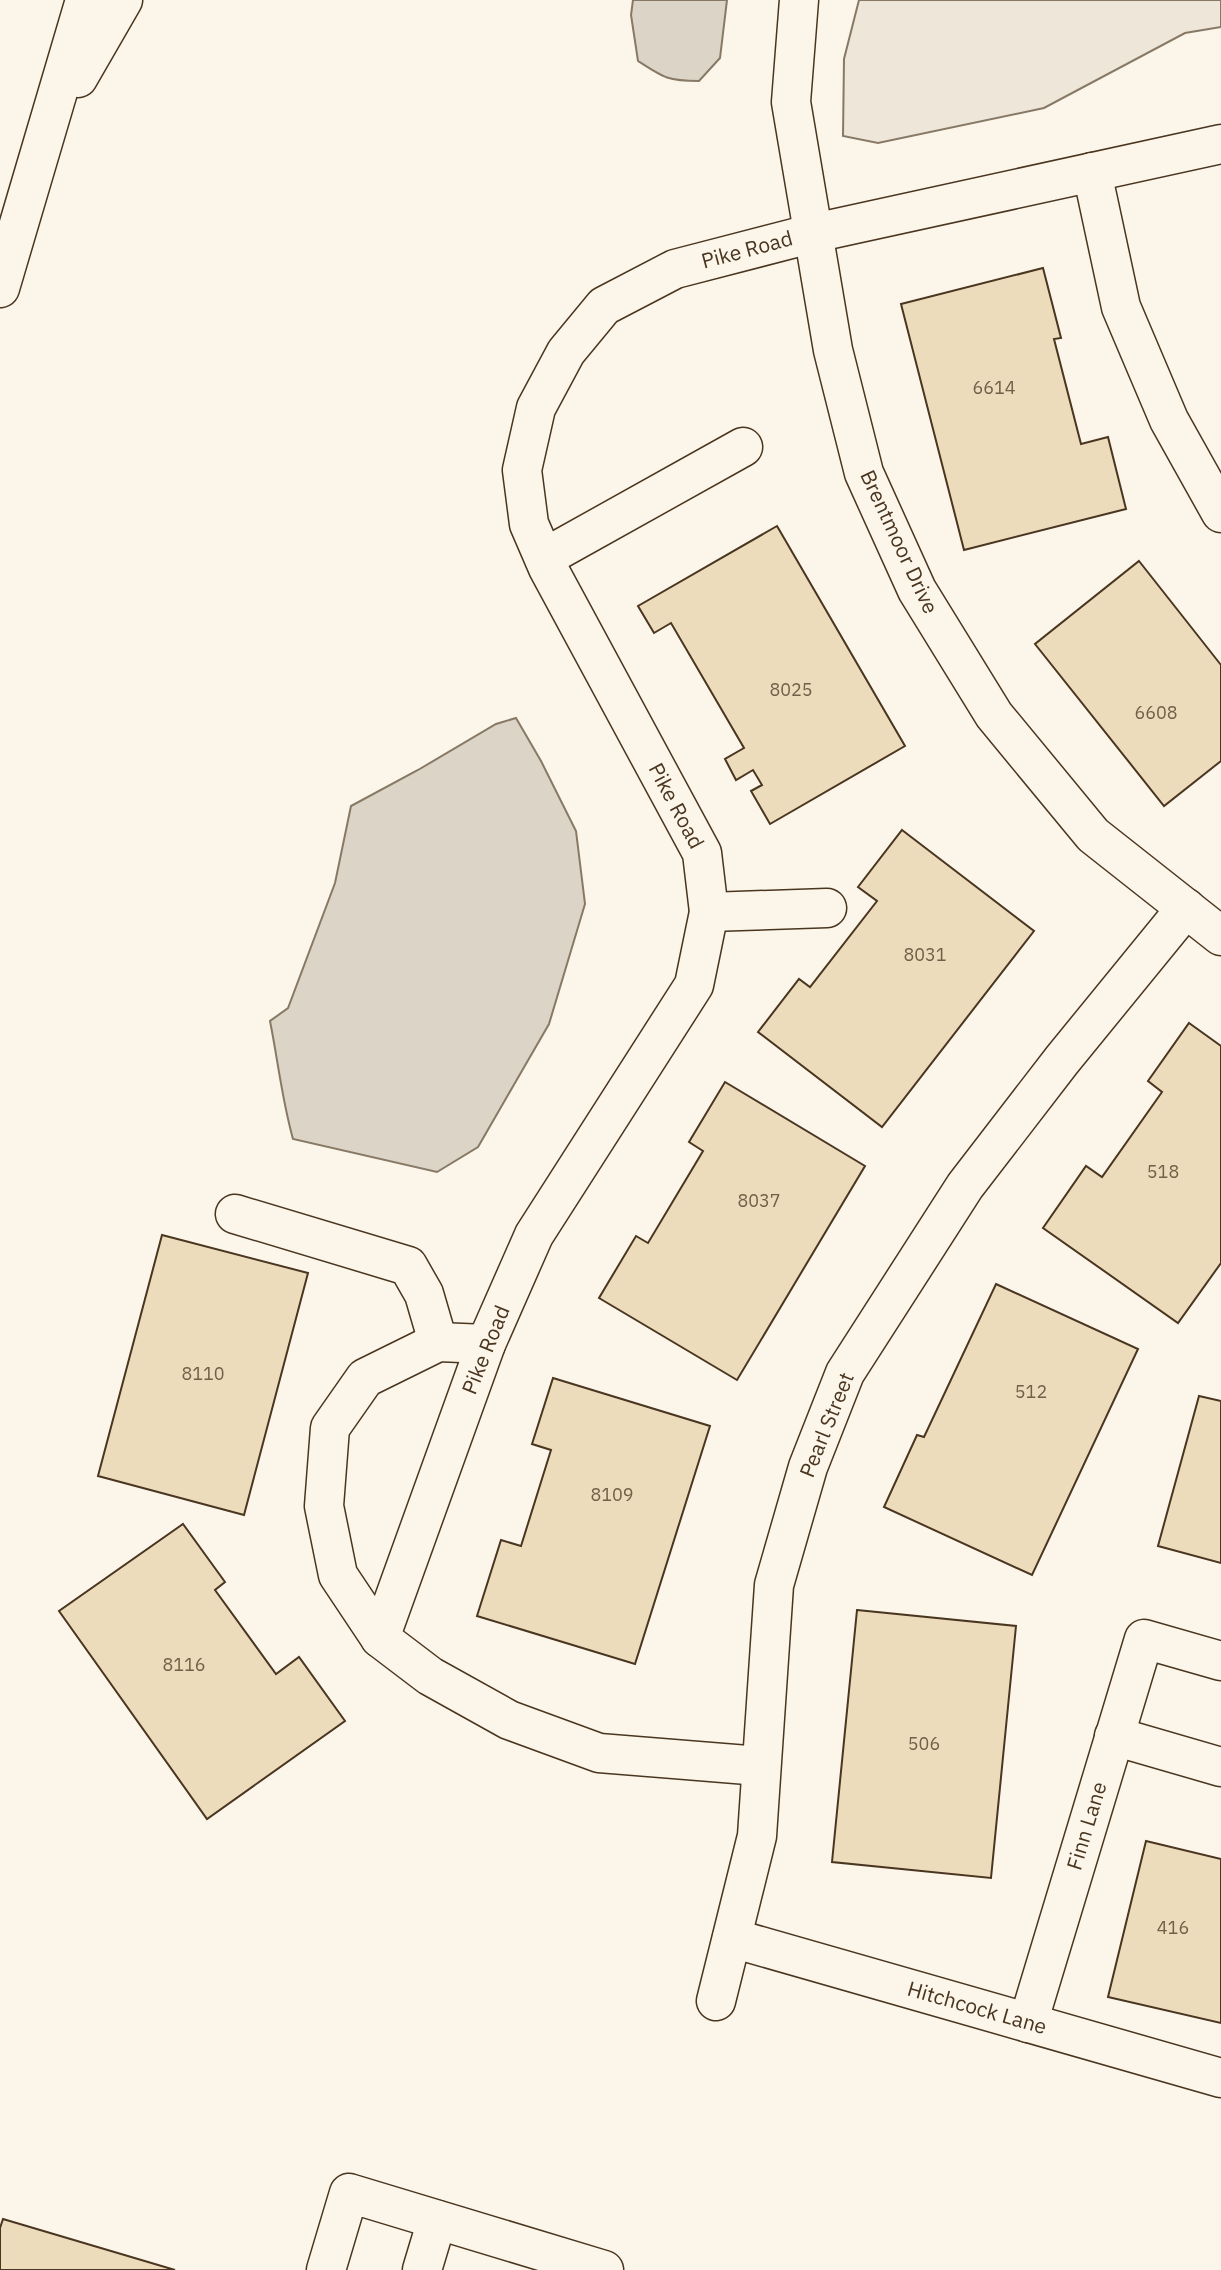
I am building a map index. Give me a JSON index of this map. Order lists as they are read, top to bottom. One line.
{"streets":{"main road":["Pike Road","Brentmoor Drive","Pearl Street","Finn Lane","Hitchcock Lane"]},"crossings":[["Pike Road","Brentmoor Drive"],["Brentmoor Drive","Pearl Street"],["Pearl Street","Hitchcock Lane"],["Finn Lane","Hitchcock Lane"]],"house_numbers":["6614","8025","6608","8031","518","8037","8110","512","8109","8116","506","416"]}
